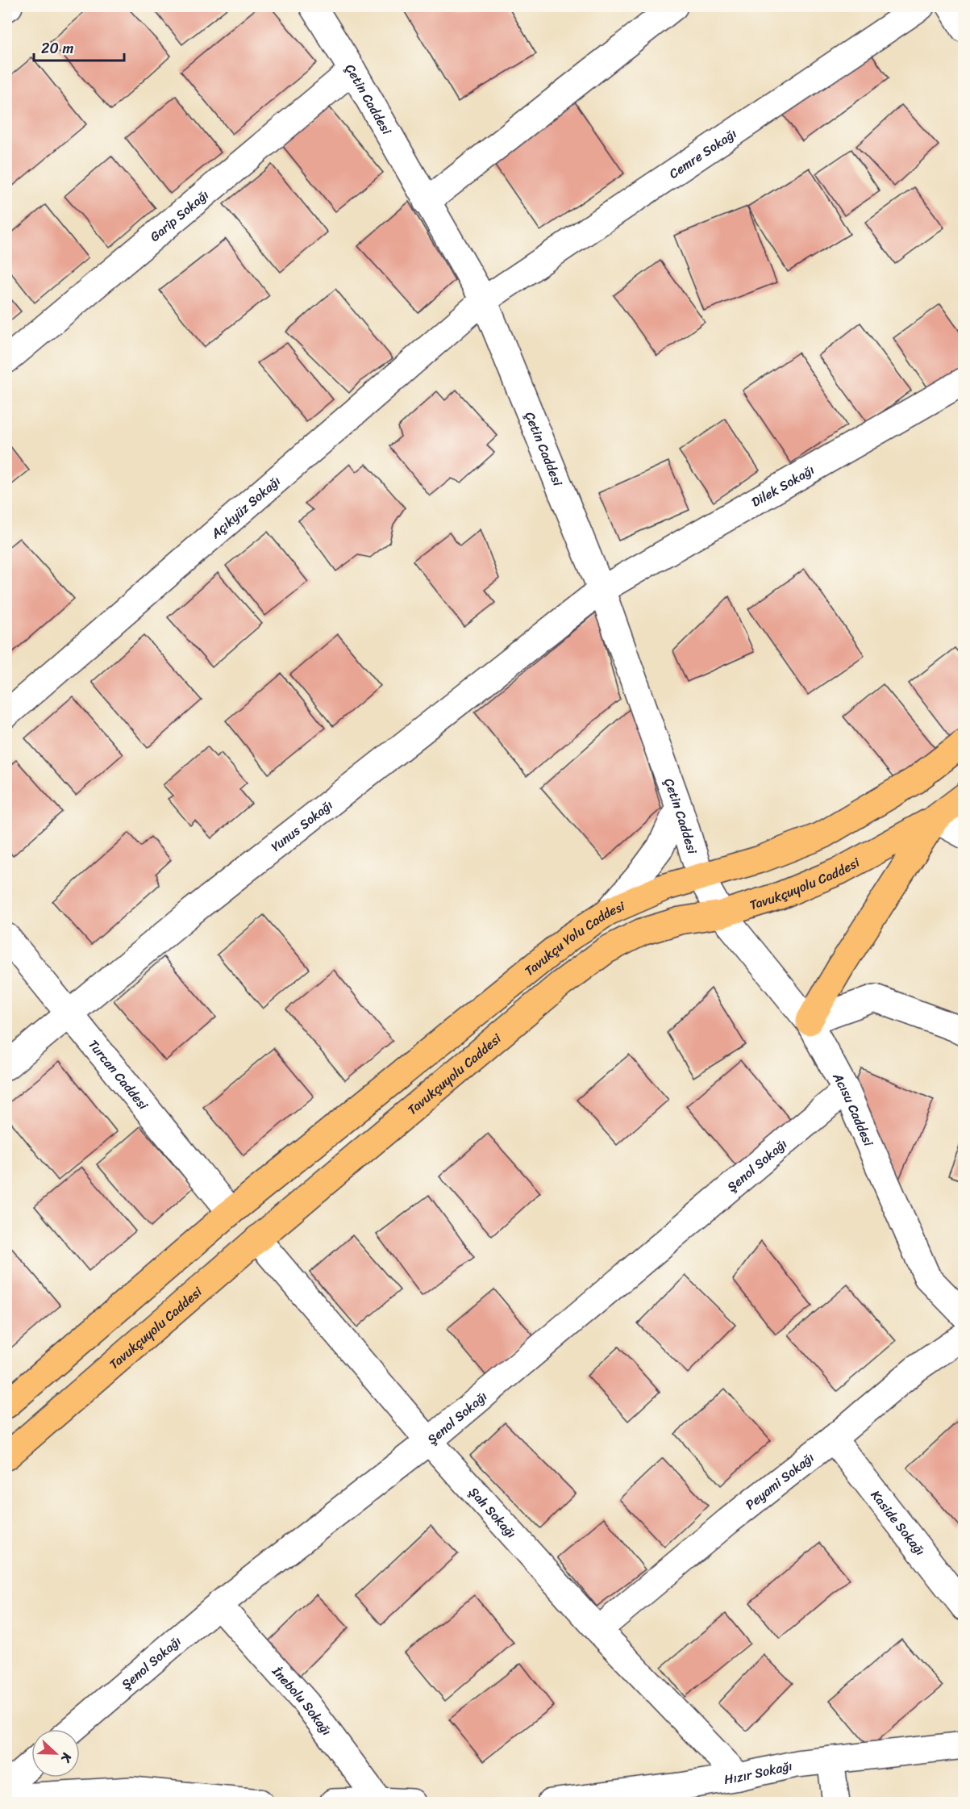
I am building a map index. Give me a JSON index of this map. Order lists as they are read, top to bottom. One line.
{"streets":{"main road":["Tavukçuyolu Caddesi","Tavukçu Yolu Caddesi"],"street":["Çetin Caddesi","Cemre Sokağı","Garip Sokağı","Dilek Sokağı","Açıkyüz Sokağı","Yunus Sokağı","Turcan Caddesi","Acısu Caddesi","Şenol Sokağı","Peyami Sokağı","Şah Sokağı","Kaside Sokağı","İnebolu Sokağı","Hızır Sokağı"]},"crossings":[["Çetin Caddesi","Cemre Sokağı"],["Çetin Caddesi","Garip Sokağı"],["Çetin Caddesi","Dilek Sokağı"],["Çetin Caddesi","Açıkyüz Sokağı"],["Çetin Caddesi","Yunus Sokağı"],["Çetin Caddesi","Tavukçuyolu Caddesi"],["Çetin Caddesi","Tavukçu Yolu Caddesi"],["Çetin Caddesi","Acısu Caddesi"],["Cemre Sokağı","Açıkyüz Sokağı"],["Dilek Sokağı","Yunus Sokağı"],["Yunus Sokağı","Turcan Caddesi"],["Tavukçuyolu Caddesi","Acısu Caddesi"],["Tavukçuyolu Caddesi","Şah Sokağı"],["Tavukçu Yolu Caddesi","Turcan Caddesi"],["Acısu Caddesi","Şenol Sokağı"],["Şenol Sokağı","Şah Sokağı"],["Şenol Sokağı","İnebolu Sokağı"],["Peyami Sokağı","Şah Sokağı"],["Peyami Sokağı","Kaside Sokağı"],["Şah Sokağı","Hızır Sokağı"]],"scale_bar":"20 m","north":"right"}
